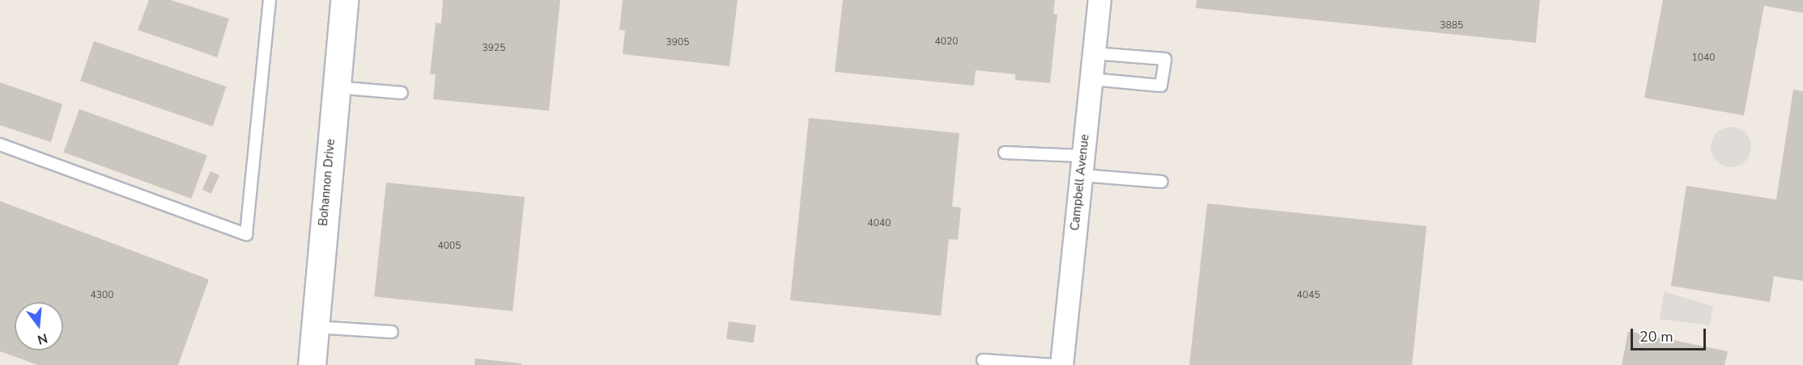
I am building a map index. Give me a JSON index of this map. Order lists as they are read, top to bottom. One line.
{"streets":{"street":["Bohannon Drive","Campbell Avenue"]},"house_numbers":["3885","4020","3905","3925","1040","4040","4005","4300","4045"],"scale_bar":"20 m","north":"bottom"}
